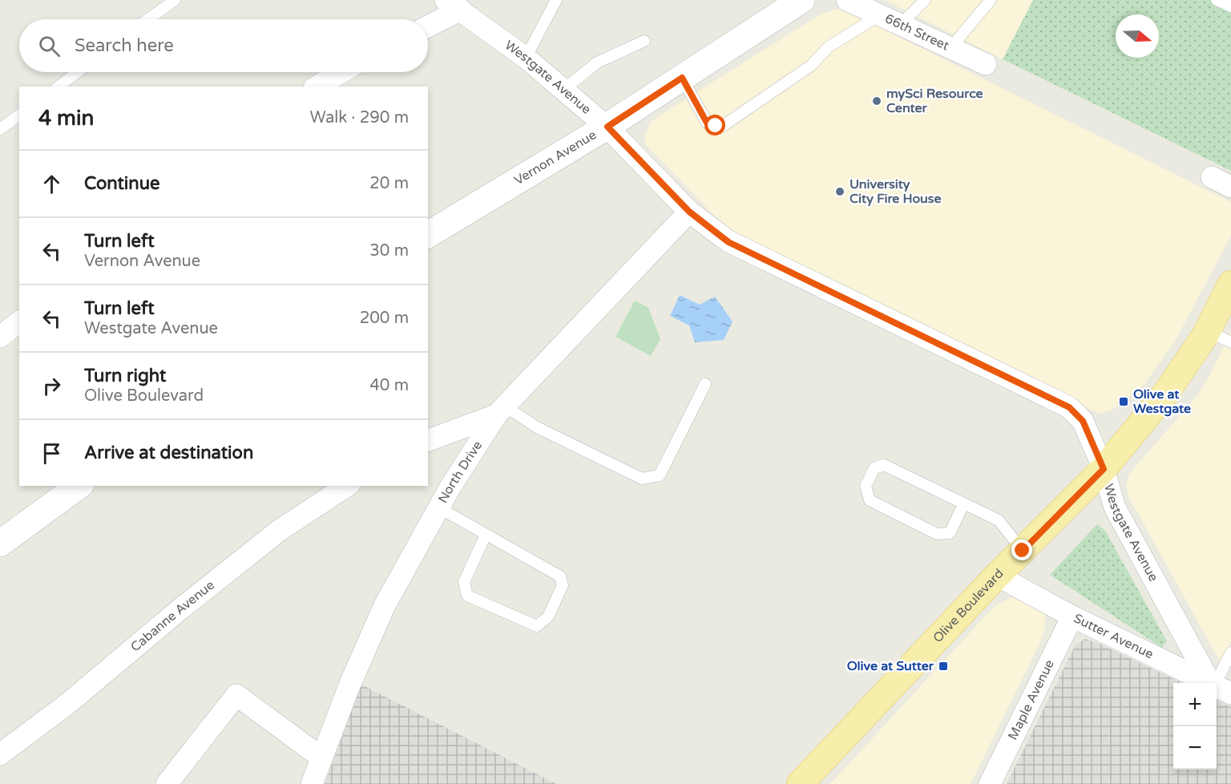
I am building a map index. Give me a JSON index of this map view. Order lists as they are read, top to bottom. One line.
{"streets":{"main road":["Olive Boulevard"],"street":["66th Street","Westgate Avenue","Vernon Avenue","North Drive","Cabanne Avenue","Sutter Avenue","Maple Avenue"]},"crossings":[["Westgate Avenue","Vernon Avenue"],["Westgate Avenue","North Drive"],["Westgate Avenue","Olive Boulevard"],["Westgate Avenue","Sutter Avenue"],["Olive Boulevard","Sutter Avenue"],["Sutter Avenue","Maple Avenue"]],"places":{"other":["mySci Resource Center","University City Fire House"],"transit":["Olive at Westgate","Olive at Sutter"]},"north":"right","page":{"search":"Search here","heading":["4 min","Walk · 290 m"],"list":[["Continue","20 m"],["Turn left","Vernon Avenue","30 m"],["Turn left","Westgate Avenue","200 m"],["Turn right","Olive Boulevard","40 m"],"Arrive at destination"],"map_buttons":["+","−"]}}
